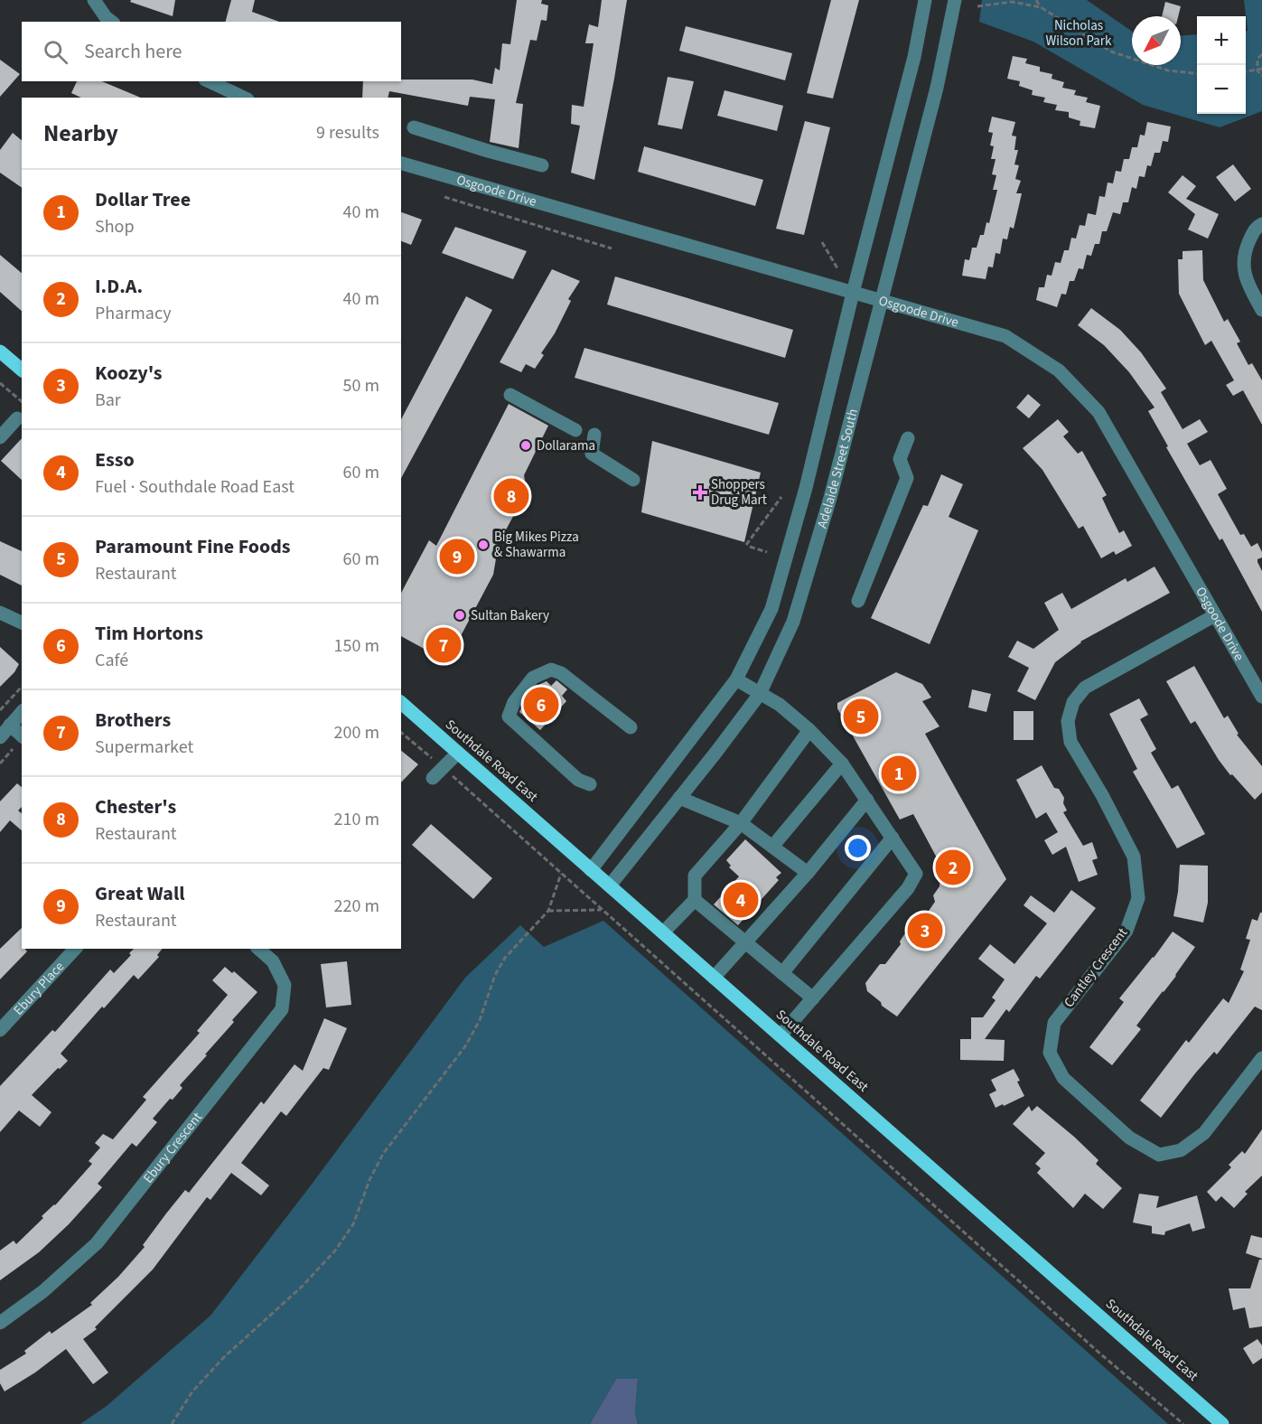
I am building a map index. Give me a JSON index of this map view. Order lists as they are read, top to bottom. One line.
{"streets":{"main road":["Southdale Road East"],"street":["Osgoode Drive","Adelaide Street South","Cantley Crescent","Ebury Place","Ebury Crescent"]},"crossings":[["Osgoode Drive","Adelaide Street South"],["Osgoode Drive","Cantley Crescent"],["Adelaide Street South","Southdale Road East"]],"parks":["Nicholas Wilson Park"],"places":{"other":["Dollarama","Big Mikes Pizza & Shawarma","Sultan Bakery"],"health":["Shoppers Drug Mart"]},"north":"bottom left","page":{"map_buttons":["+","−"],"search":"Search here","heading":["Nearby","9 results"],"list":[{"mark":"1","name":"Dollar Tree","note":"Shop","value":"40 m"},{"mark":"2","name":"I.D.A.","note":"Pharmacy","value":"40 m"},{"mark":"3","name":"Koozy's","note":"Bar","value":"50 m"},{"mark":"4","name":"Esso","note":"Fuel · Southdale Road East","value":"60 m"},{"mark":"5","name":"Paramount Fine Foods","note":"Restaurant","value":"60 m"},{"mark":"6","name":"Tim Hortons","note":"Café","value":"150 m"},{"mark":"7","name":"Brothers","note":"Supermarket","value":"200 m"},{"mark":"8","name":"Chester's","note":"Restaurant","value":"210 m"},{"mark":"9","name":"Great Wall","note":"Restaurant","value":"220 m"}],"pins":["8","9","7","6","5","1","2","4","3"]}}
